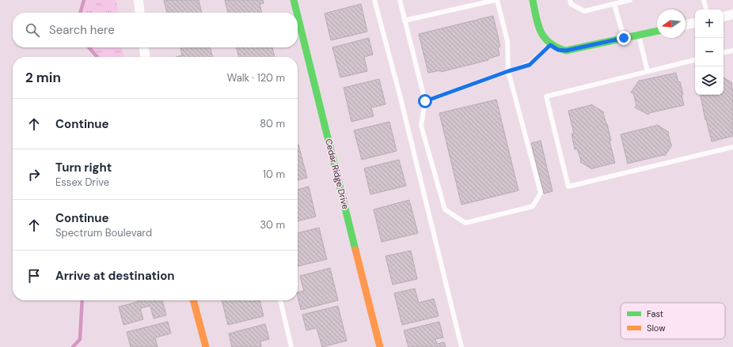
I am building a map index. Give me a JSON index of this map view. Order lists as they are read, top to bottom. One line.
{"streets":{"street":["Cedar Ridge Drive"]},"legend":["Fast","Slow"],"north":"left","page":{"map_buttons":["+","−"],"search":"Search here","heading":["2 min","Walk · 120 m"],"list":[["Continue","80 m"],["Turn right","Essex Drive","10 m"],["Continue","Spectrum Boulevard","30 m"],"Arrive at destination"]}}
